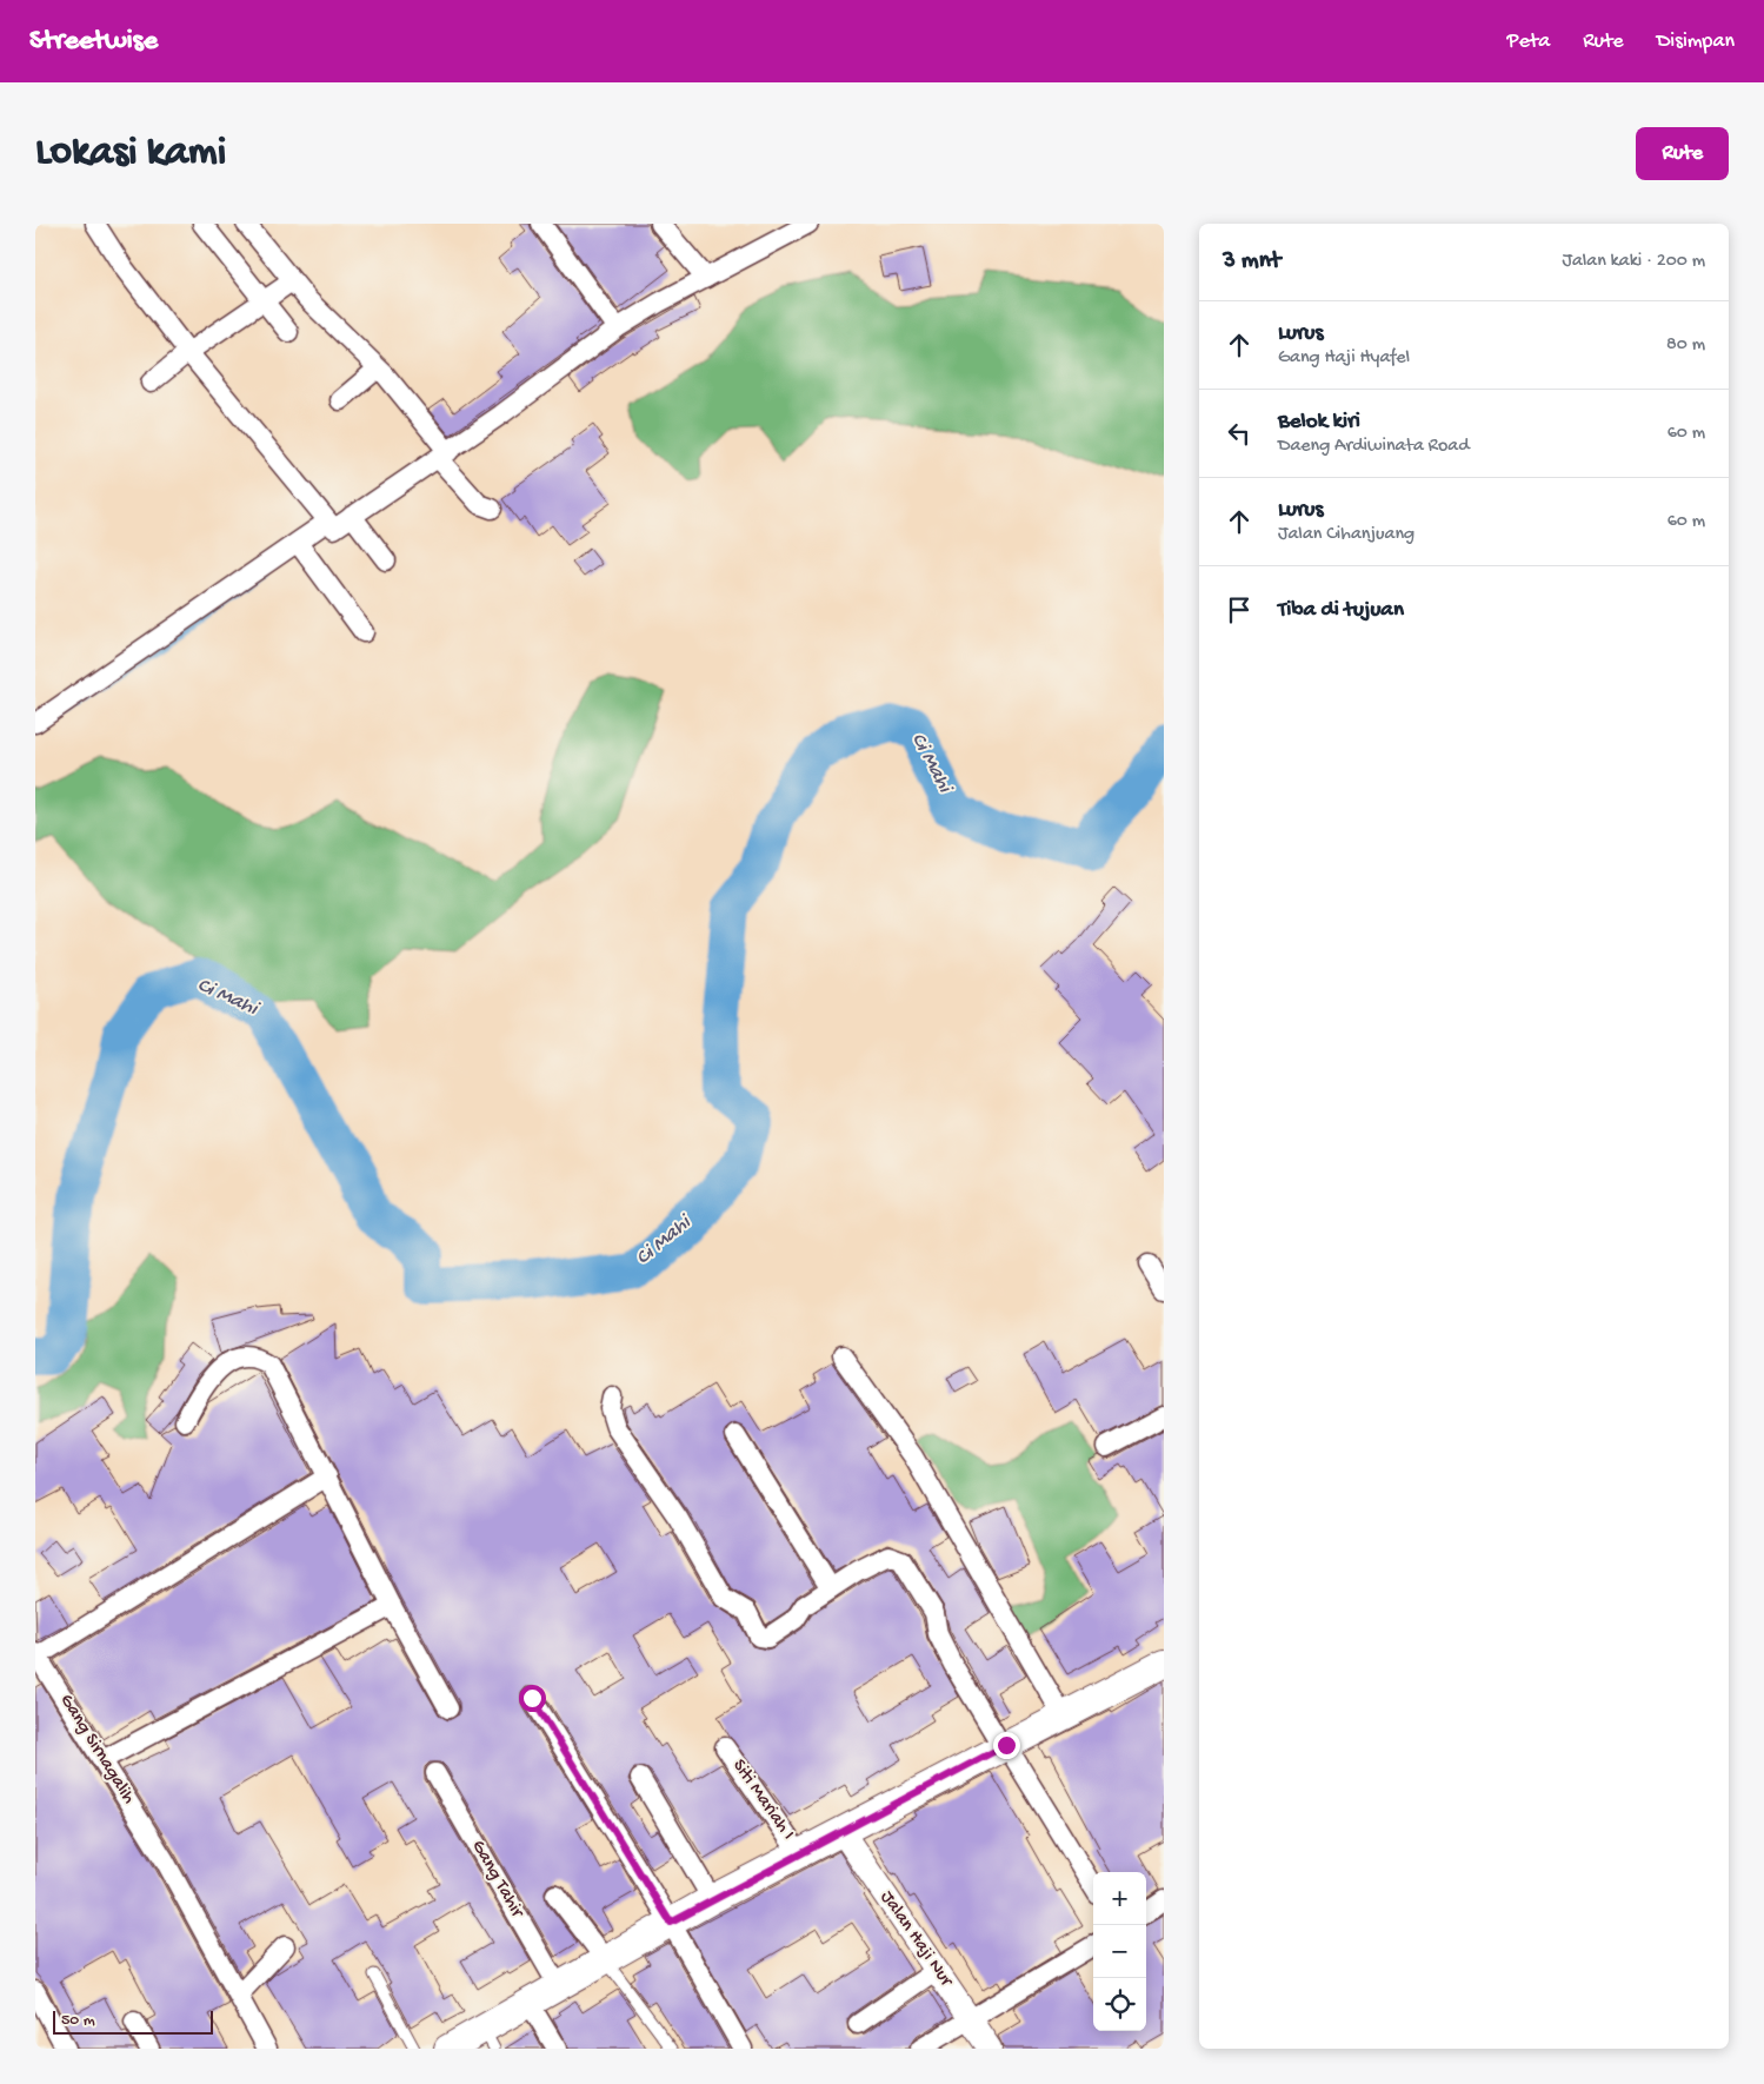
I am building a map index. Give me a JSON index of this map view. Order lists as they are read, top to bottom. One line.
{"streets":{"street":["Gang Sirnagalih","Siti Mariah I","Gang Tahir","Jalan Haji Nur"]},"water":["Ci Mahi"],"scale_bar":"50 m","page":{"header":"Streetwise","nav":["Peta","Rute","Disimpan"],"buttons":"Rute","title":"Lokasi kami","heading":["3 mnt","Jalan kaki · 200 m"],"list":[["Lurus","Gang Haji Hyafel","80 m"],["Belok kiri","Daeng Ardiwinata Road","60 m"],["Lurus","Jalan Cihanjuang","60 m"],"Tiba di tujuan"],"map_buttons":["+","−"],"scale":"50 m"}}
